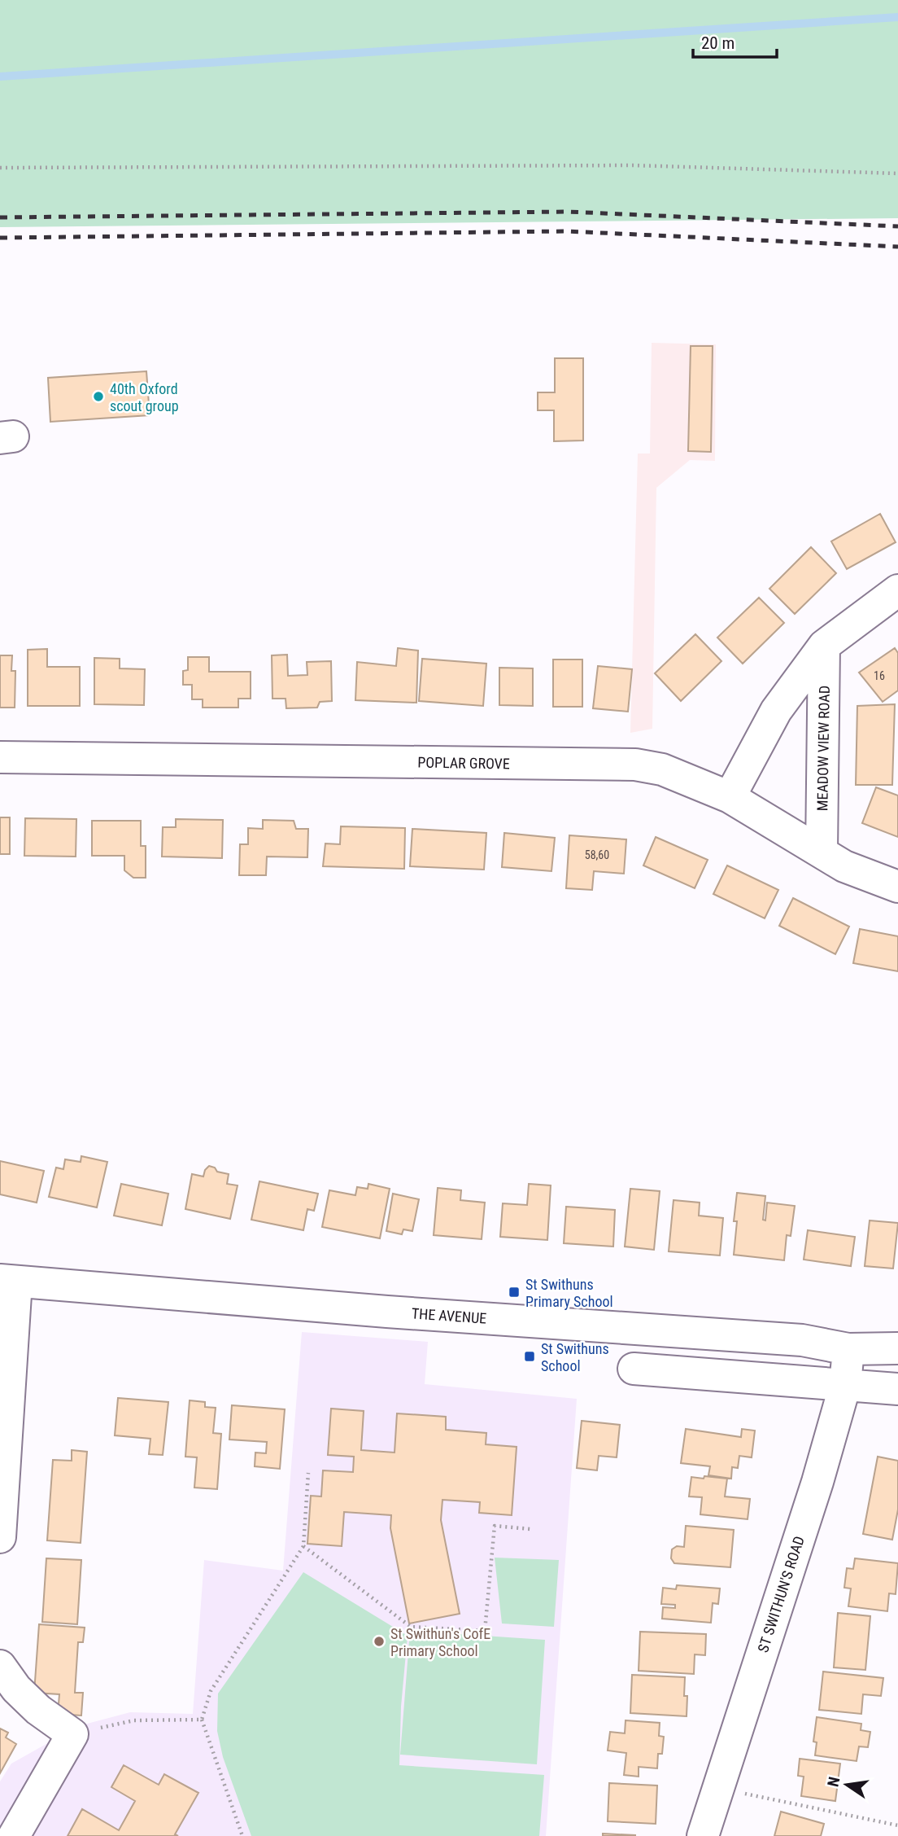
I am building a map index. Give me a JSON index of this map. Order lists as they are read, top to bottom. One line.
{"streets":{"street":["MEADOW VIEW ROAD","POPLAR GROVE","THE AVENUE","ST SWITHUN'S ROAD"]},"crossings":[["MEADOW VIEW ROAD","POPLAR GROVE"],["THE AVENUE","ST SWITHUN'S ROAD"]],"places":{"other":["40th Oxford scout group","St Swithun's CofE Primary School"],"transit":["St Swithuns Primary School","St Swithuns School"]},"house_numbers":["16","58,60"],"scale_bar":"20 m","north":"left"}
